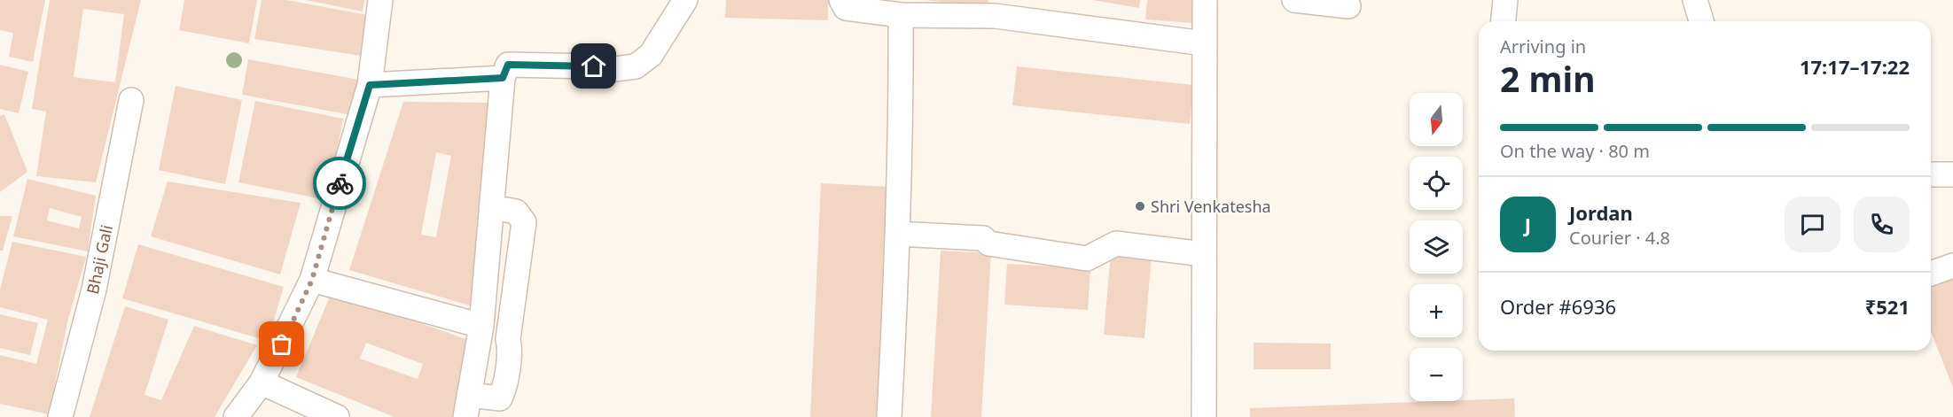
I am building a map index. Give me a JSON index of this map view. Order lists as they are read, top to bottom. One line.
{"streets":{"street":["Bhaji Gali"]},"places":["Shri Venkatesha"],"north":"bottom","page":{"heading":["2 min","Arriving in","17:17–17:22"],"panel":["Jordan","Courier · 4.8","Order #6936","₹521"],"map_buttons":["+","−"],"bar":"On the way · 80 m","round":"J"}}
